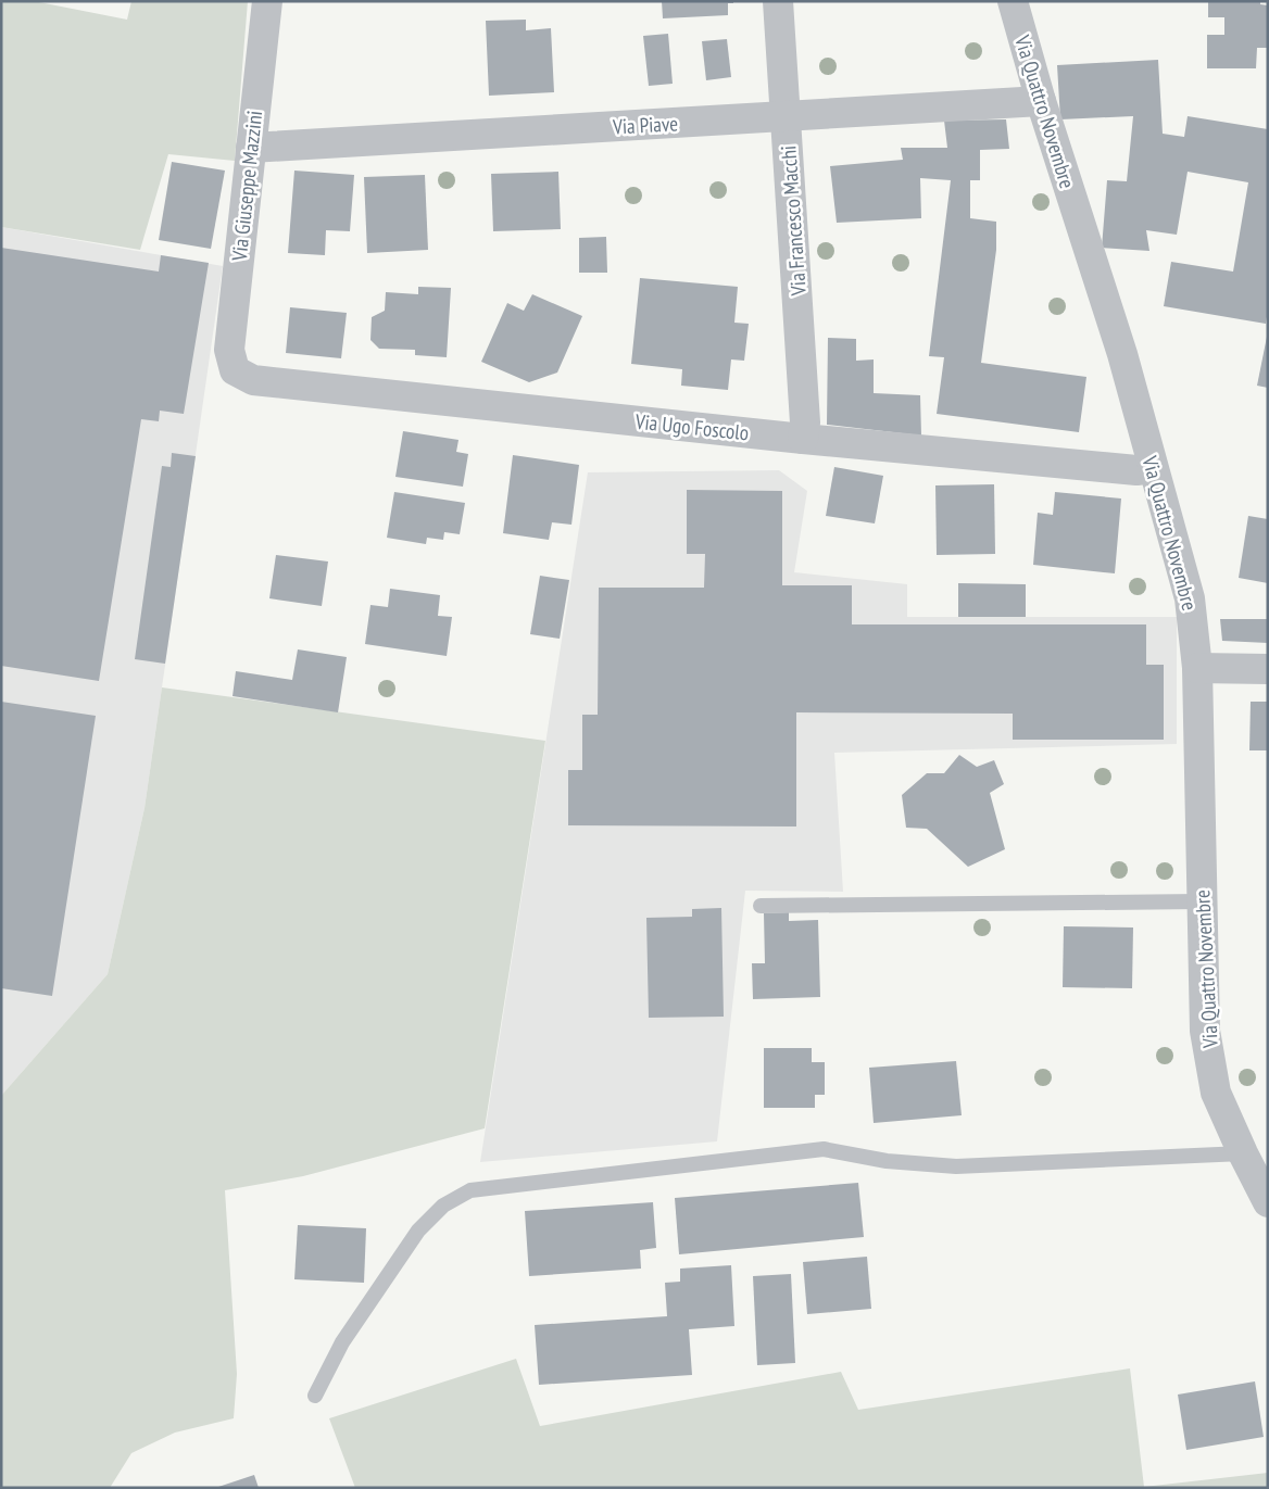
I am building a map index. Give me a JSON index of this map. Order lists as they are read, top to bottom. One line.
{"streets":{"street":["Via Quattro Novembre","Via Piave","Via Giuseppe Mazzini","Via Francesco Macchi","Via Ugo Foscolo"]},"crossings":[["Via Quattro Novembre","Via Piave"],["Via Quattro Novembre","Via Ugo Foscolo"],["Via Piave","Via Giuseppe Mazzini"],["Via Piave","Via Francesco Macchi"],["Via Giuseppe Mazzini","Via Ugo Foscolo"],["Via Francesco Macchi","Via Ugo Foscolo"]]}
